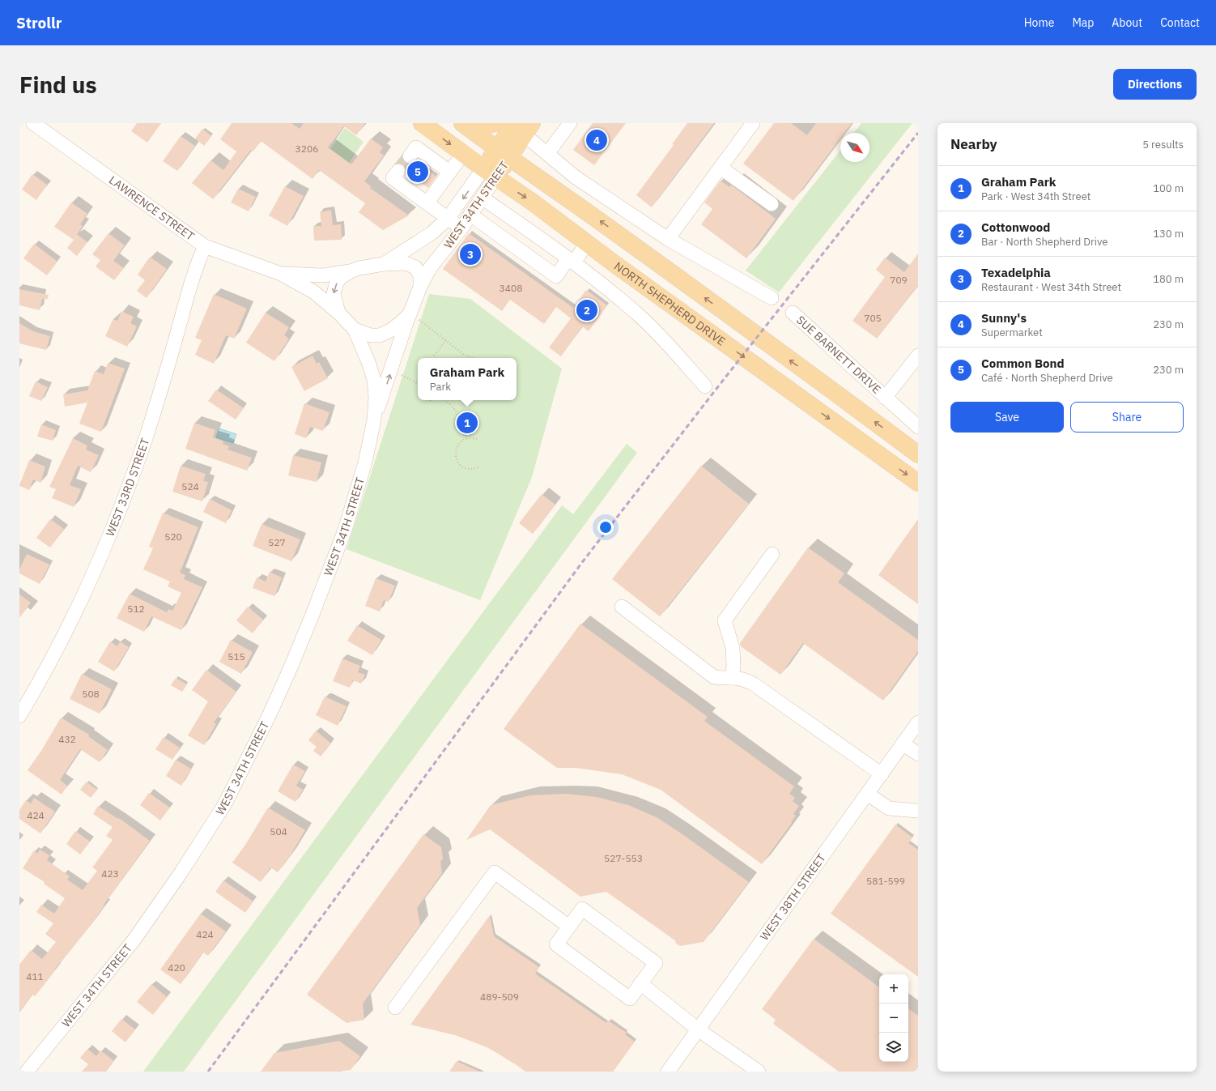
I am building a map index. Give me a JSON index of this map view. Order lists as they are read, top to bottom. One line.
{"streets":{"main road":["WEST 34TH STREET","NORTH SHEPHERD DRIVE"],"street":["LAWRENCE STREET","SUE BARNETT DRIVE","WEST 33RD STREET","WEST 38TH STREET"]},"crossings":[["WEST 34TH STREET","LAWRENCE STREET"],["WEST 34TH STREET","NORTH SHEPHERD DRIVE"],["LAWRENCE STREET","WEST 33RD STREET"]],"house_numbers":["3206","709","3408","705","524","520","527","512","515","508","432","424","504","527-553","423","581-599","424","420","411","489-509"],"north":"bottom right","page":{"header":"Strollr","nav":["Home","Map","About","Contact"],"buttons":["Directions",["Save","Share"]],"title":"Find us","heading":["Nearby","5 results"],"pins":["4","5","3","2","1"],"list":[{"mark":"1","name":"Graham Park","note":"Park · West 34th Street","value":"100 m"},{"mark":"2","name":"Cottonwood","note":"Bar · North Shepherd Drive","value":"130 m"},{"mark":"3","name":"Texadelphia","note":"Restaurant · West 34th Street","value":"180 m"},{"mark":"4","name":"Sunny's","note":"Supermarket","value":"230 m"},{"mark":"5","name":"Common Bond","note":"Café · North Shepherd Drive","value":"230 m"}],"popup":["Graham Park","Park"],"map_buttons":["+","−"]}}
